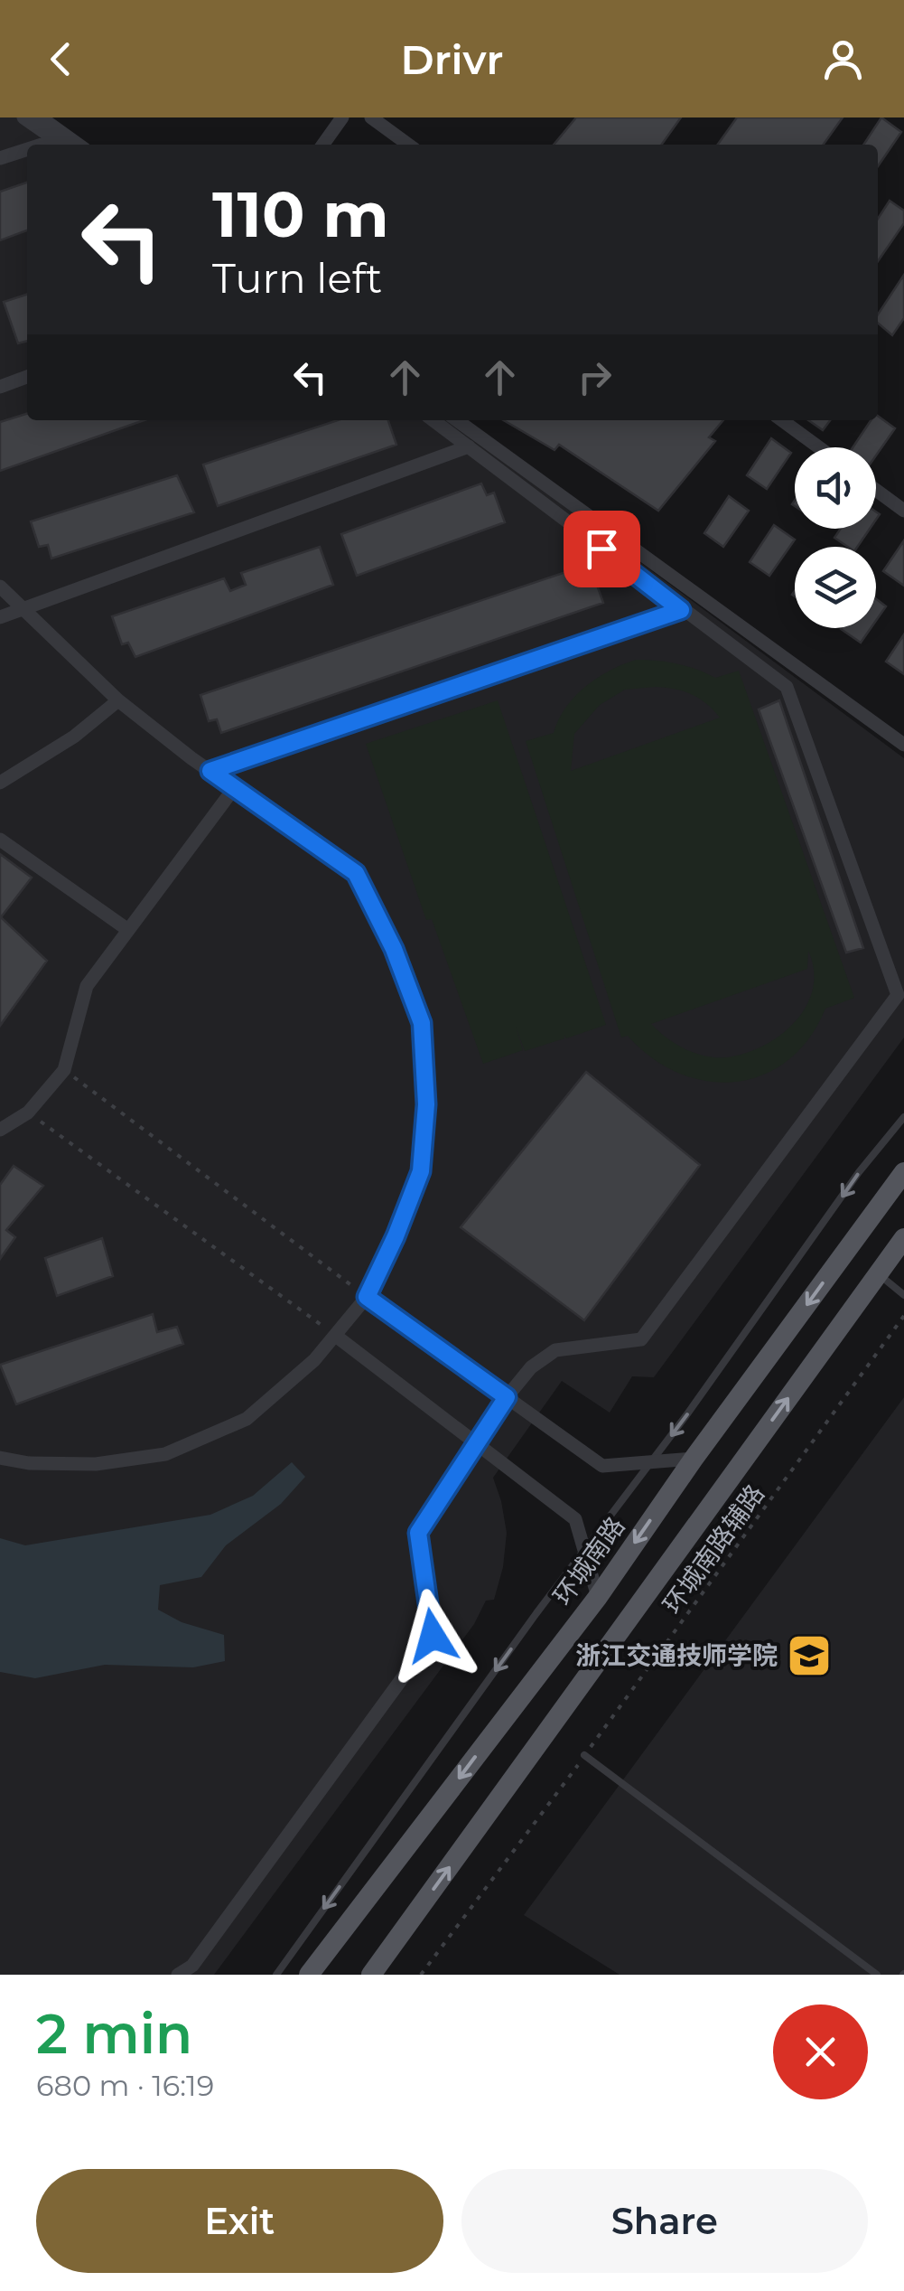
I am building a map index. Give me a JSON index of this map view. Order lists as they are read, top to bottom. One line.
{"streets":{"main road":["环城南路"],"path":["环城南路辅路"]},"places":{"school or university":["浙江交通技师学院"]},"page":{"header":"Drivr","turn":["110 m","Turn left"],"heading":["2 min","680 m · 16:19"],"buttons":["Exit","Share"]}}
